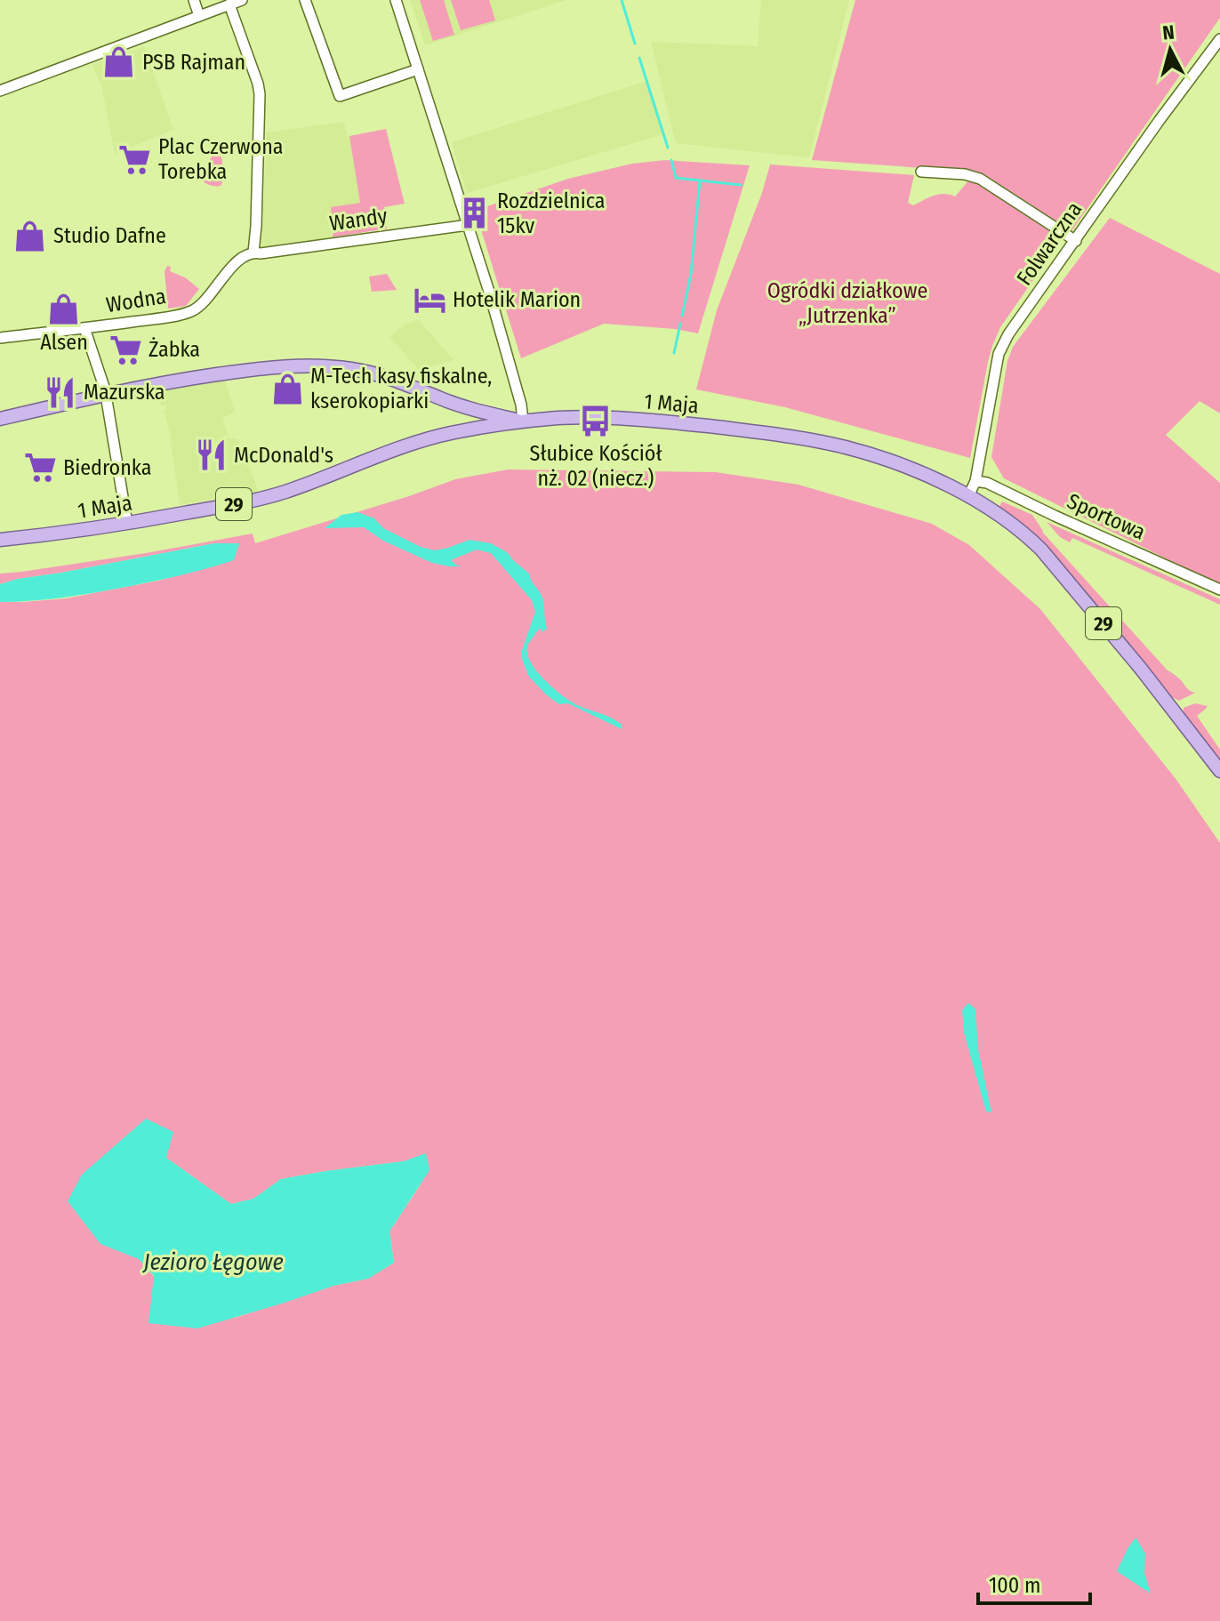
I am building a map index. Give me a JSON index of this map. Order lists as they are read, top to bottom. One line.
{"streets":{"main road":["1 Maja","29"],"street":["Wandy","Folwarczna","Wodna","Sportowa"]},"crossings":[["Wandy","Wodna"],["Folwarczna","1 Maja"],["Folwarczna","Sportowa"],["1 Maja","29"]],"water":["Jezioro Łęgowe"],"parks":["Ogródki działkowe „Jutrzenka”"],"places":{"shop":["PSB Rajman","Studio Dafne","Alsen","M-Tech kasy fiskalne, kserokopiarki"],"supermarket":["Plac Czerwona Torebka","Żabka","Biedronka"],"building":["Rozdzielnica 15kv"],"hotel":["Hotelik Marion"],"restaurant":["Mazurska","McDonald's"],"bus stop":["Słubice Kościół nż. 02 (niecz.)"]},"scale_bar":"100 m","north":"top"}
